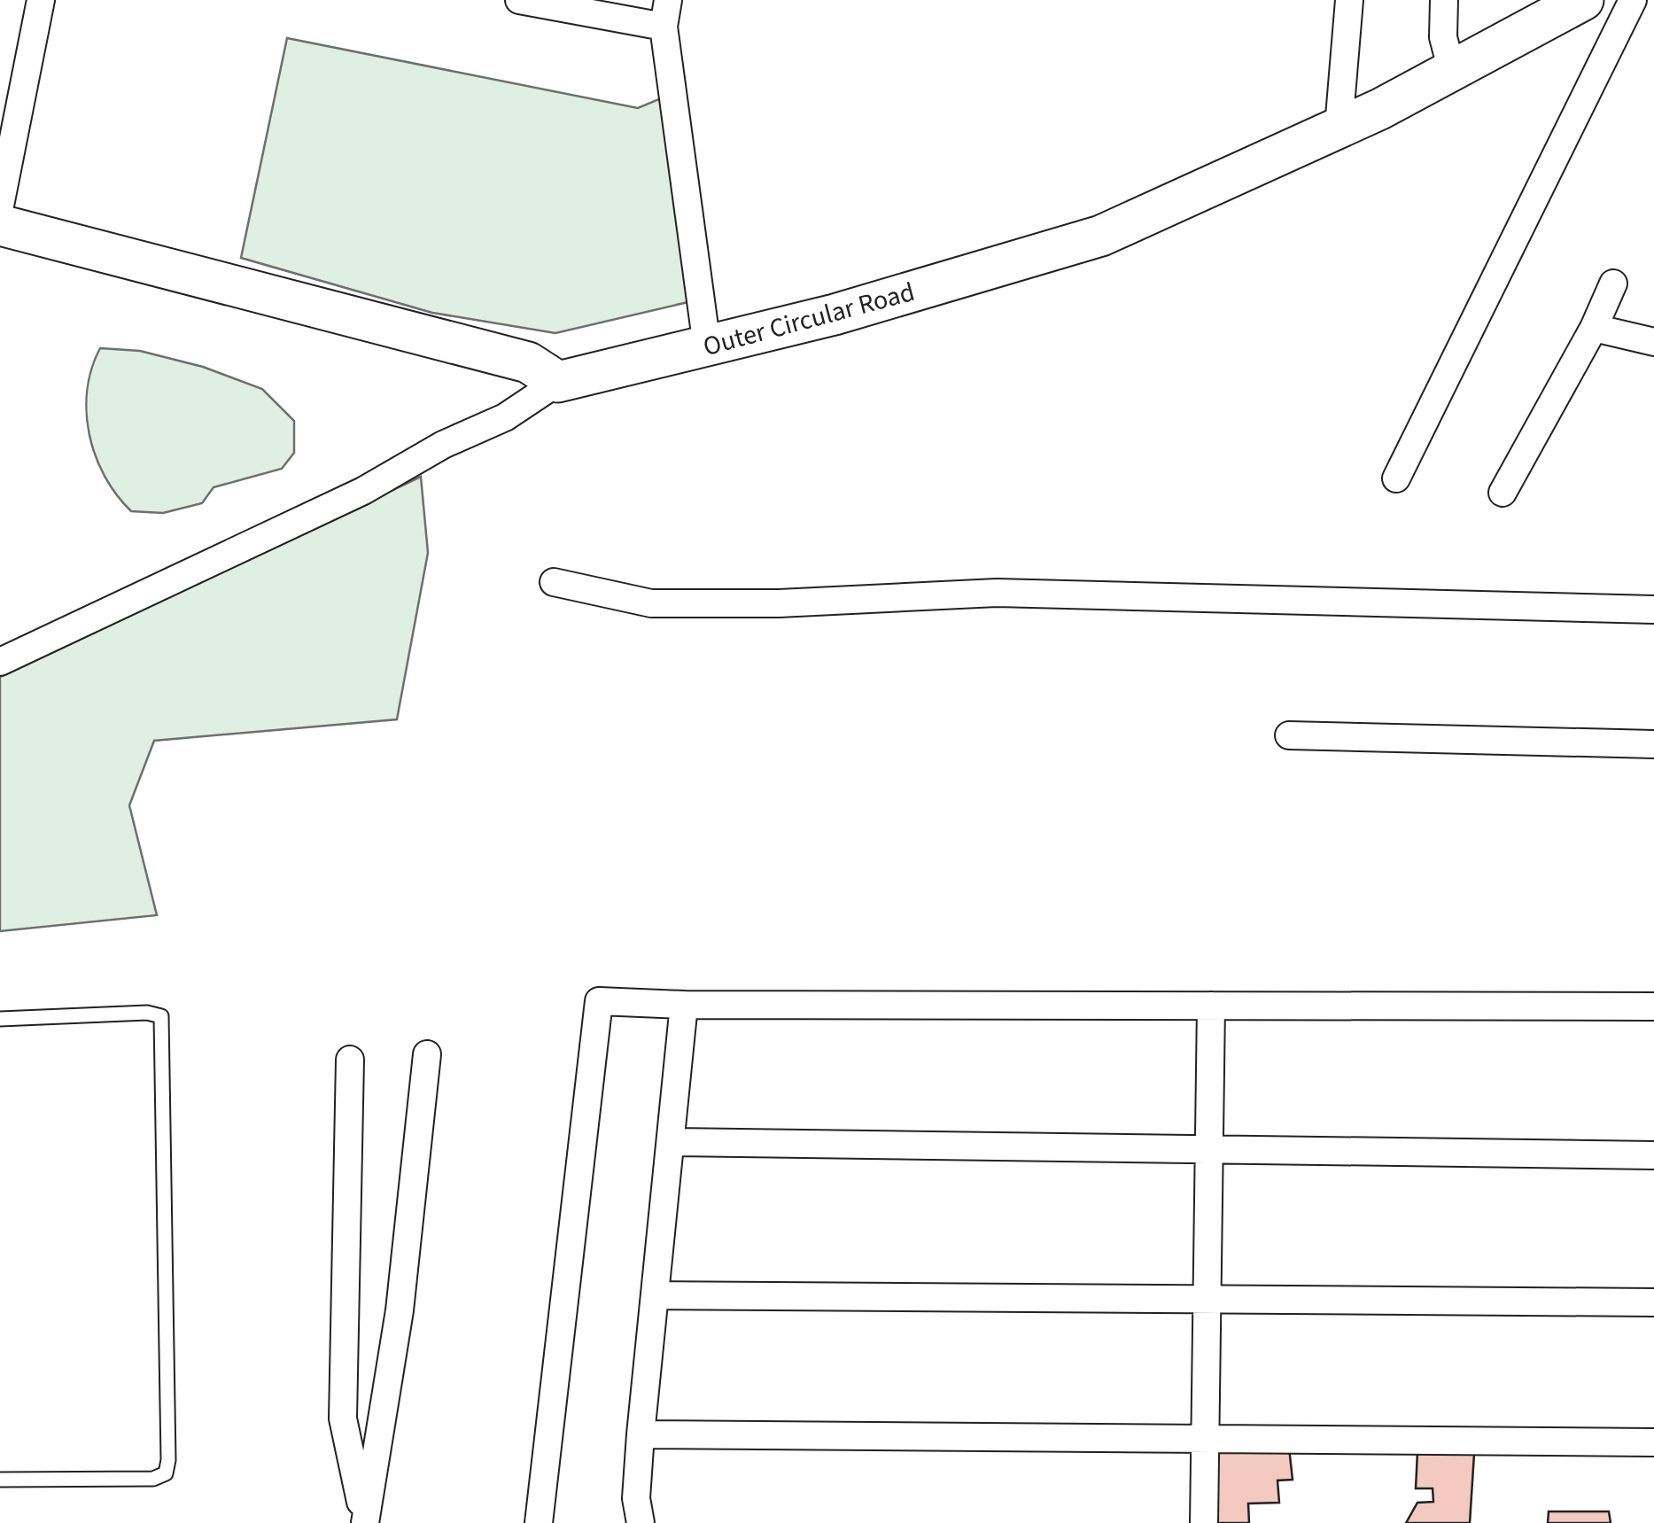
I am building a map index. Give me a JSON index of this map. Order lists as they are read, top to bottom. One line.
{"streets":{"main road":["Outer Circular Road"]}}
